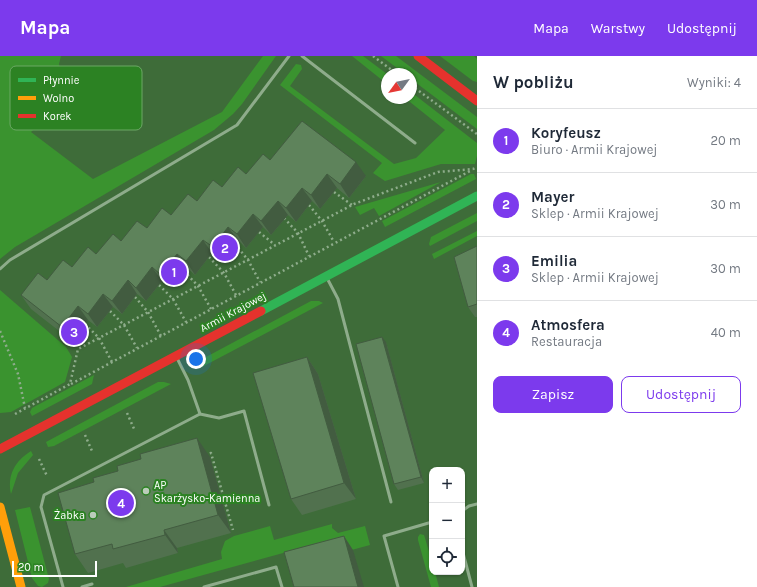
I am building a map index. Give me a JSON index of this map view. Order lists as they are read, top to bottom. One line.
{"streets":{"street":["Armii Krajowej"]},"places":["AP Skarżysko-Kamienna","Żabka"],"legend":["Płynnie","Wolno","Korek"],"scale_bar":"20 m","north":"bottom left","page":{"header":"Mapa","nav":["Mapa","Warstwy","Udostępnij"],"heading":["W pobliżu","Wyniki: 4"],"list":[{"mark":"1","name":"Koryfeusz","note":"Biuro · Armii Krajowej","value":"20 m"},{"mark":"2","name":"Mayer","note":"Sklep · Armii Krajowej","value":"30 m"},{"mark":"3","name":"Emilia","note":"Sklep · Armii Krajowej","value":"30 m"},{"mark":"4","name":"Atmosfera","note":"Restauracja","value":"40 m"}],"pins":["2","1","3","4"],"buttons":["Zapisz","Udostępnij"],"map_buttons":["+","−"],"scale":"20 m"}}
